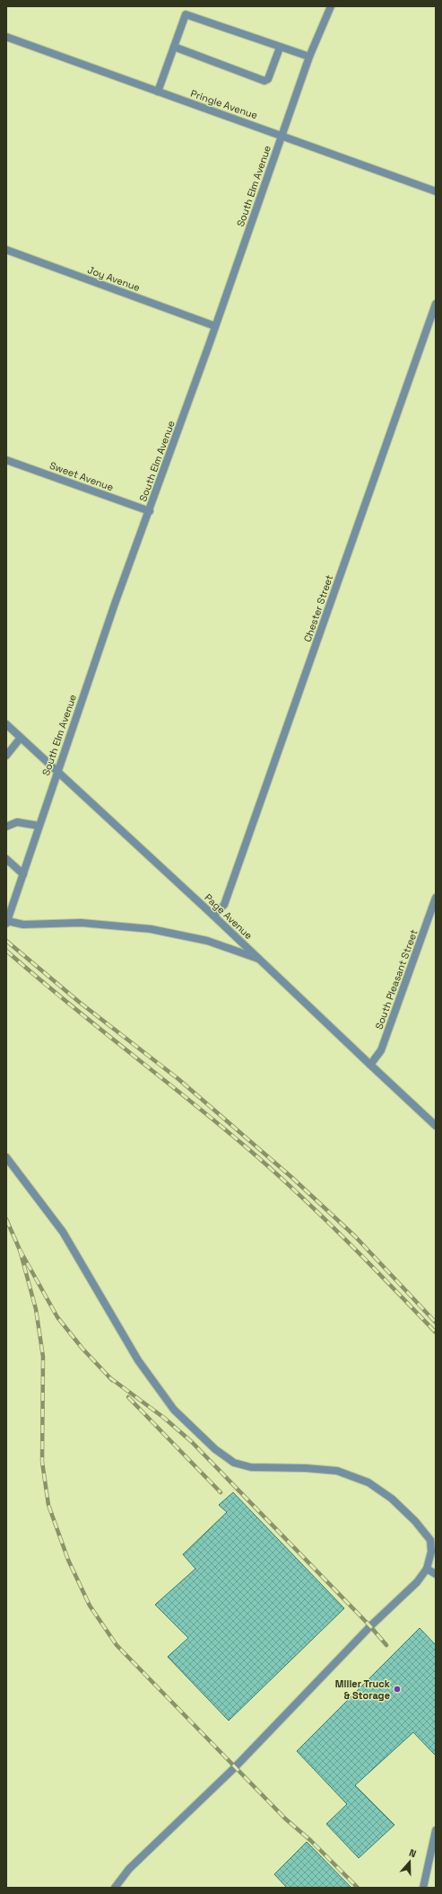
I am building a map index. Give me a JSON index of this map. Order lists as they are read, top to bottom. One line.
{"streets":{"street":["Pringle Avenue","South Elm Avenue","Joy Avenue","Sweet Avenue","Chester Street","Page Avenue","South Pleasant Street"]},"crossings":[["Pringle Avenue","South Elm Avenue"],["South Elm Avenue","Joy Avenue"],["South Elm Avenue","Sweet Avenue"],["South Elm Avenue","Page Avenue"],["Chester Street","Page Avenue"],["Page Avenue","South Pleasant Street"]],"places":["Miller Truck & Storage"],"north":"top"}
